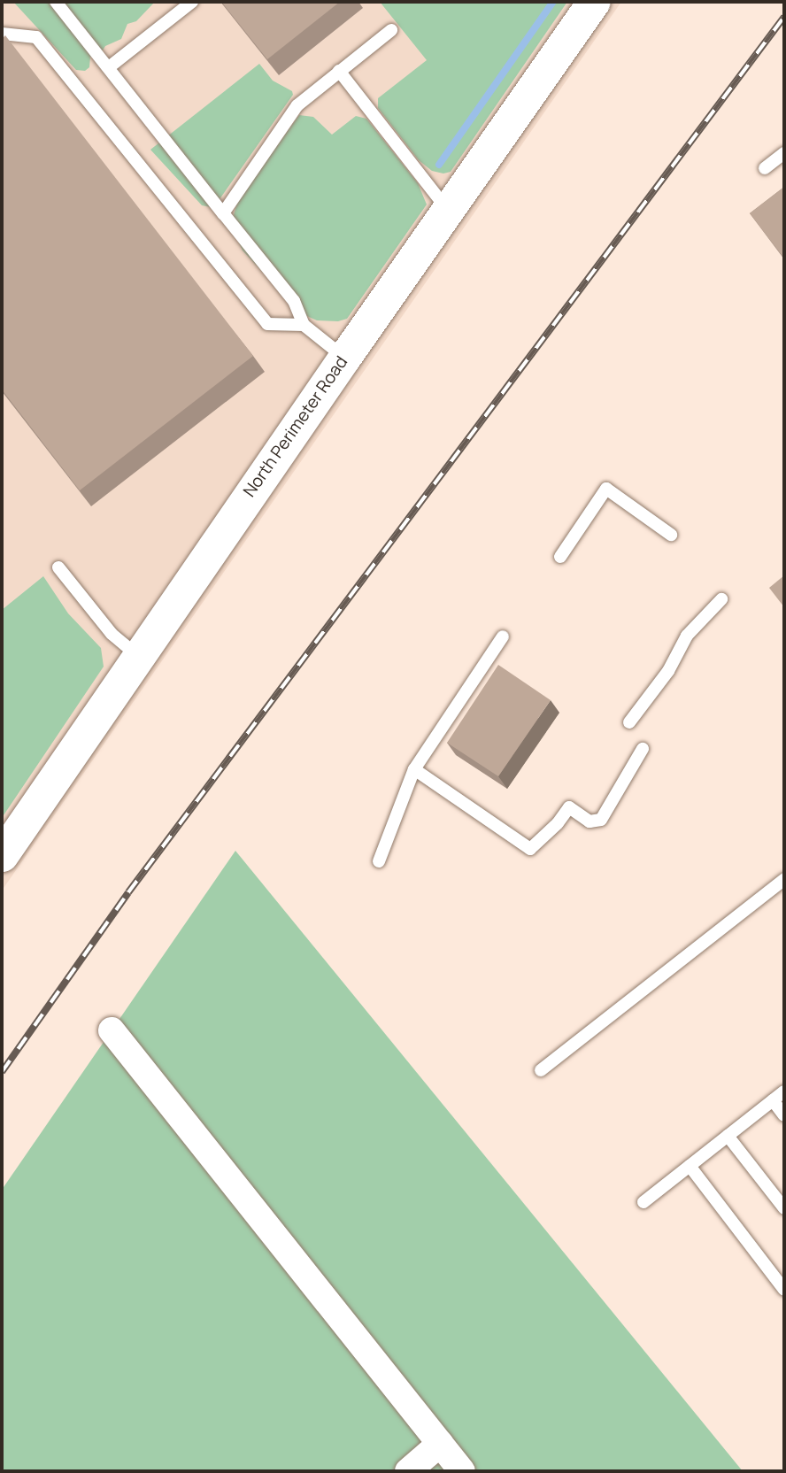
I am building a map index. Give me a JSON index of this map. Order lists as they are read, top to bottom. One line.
{"streets":{"street":["North Perimeter Road"]}}
